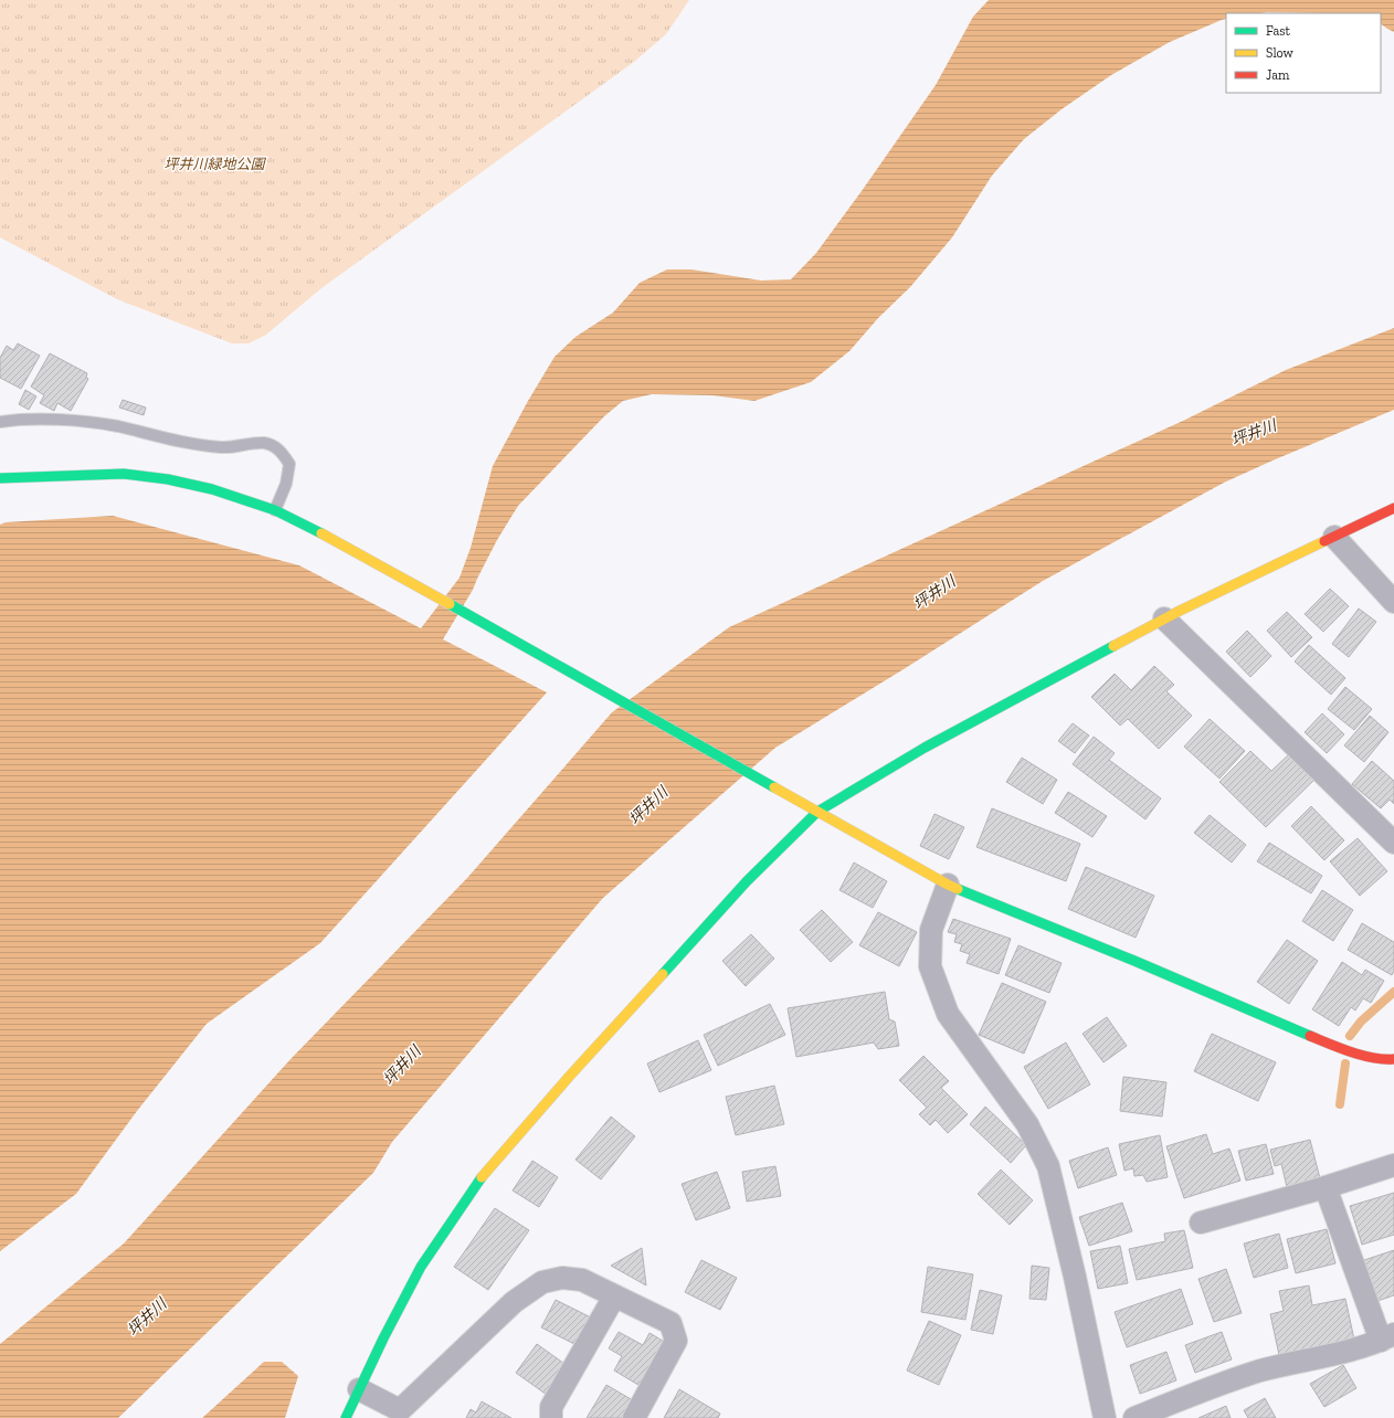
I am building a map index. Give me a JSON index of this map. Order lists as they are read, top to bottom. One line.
{"water":["坪井川"],"parks":["坪井川緑地公園"],"legend":["Fast","Slow","Jam"]}
